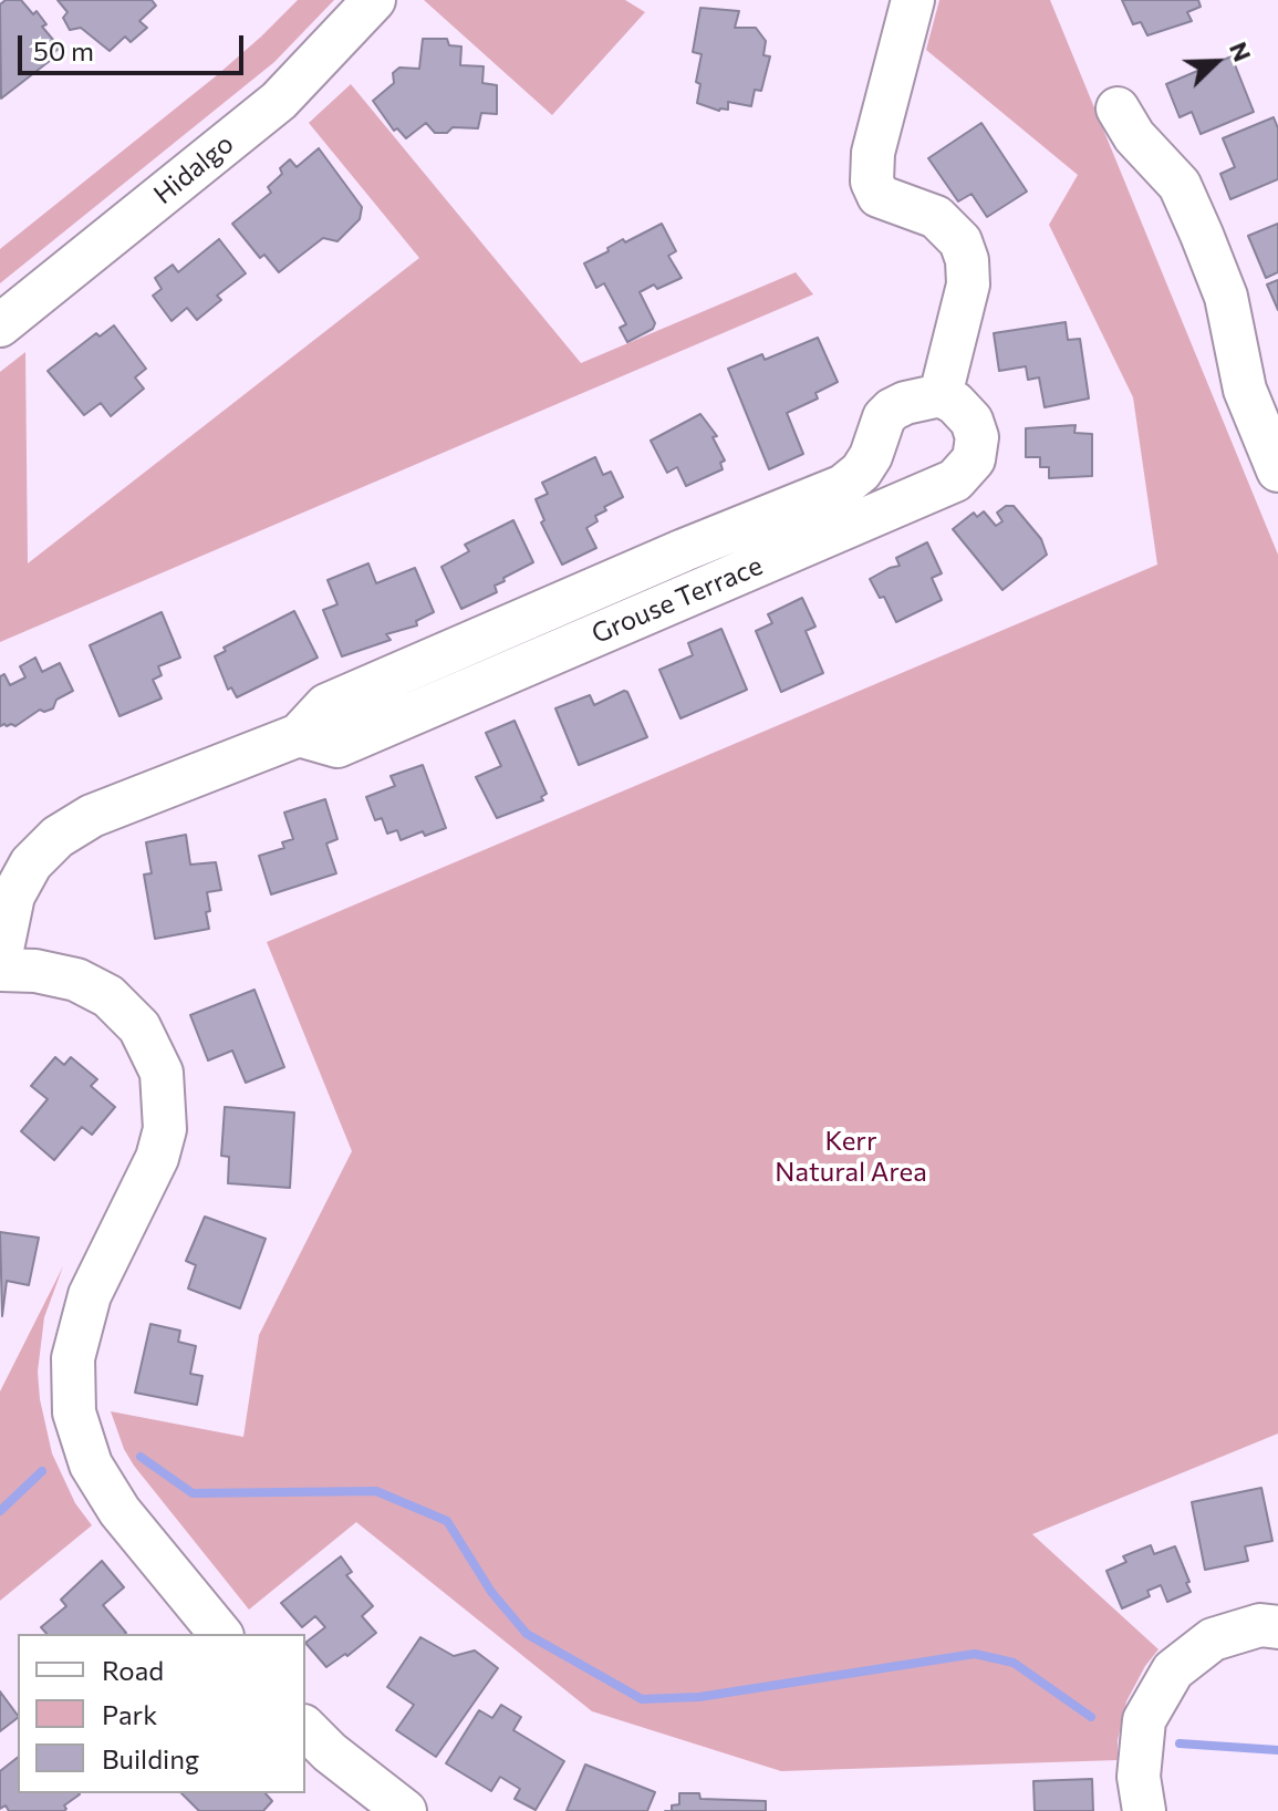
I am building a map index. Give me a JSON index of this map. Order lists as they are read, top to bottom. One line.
{"streets":{"street":["Hidalgo","Grouse Terrace"]},"parks":["Kerr Natural Area"],"legend":["Road","Park","Building"],"scale_bar":"50 m","north":"top right"}
